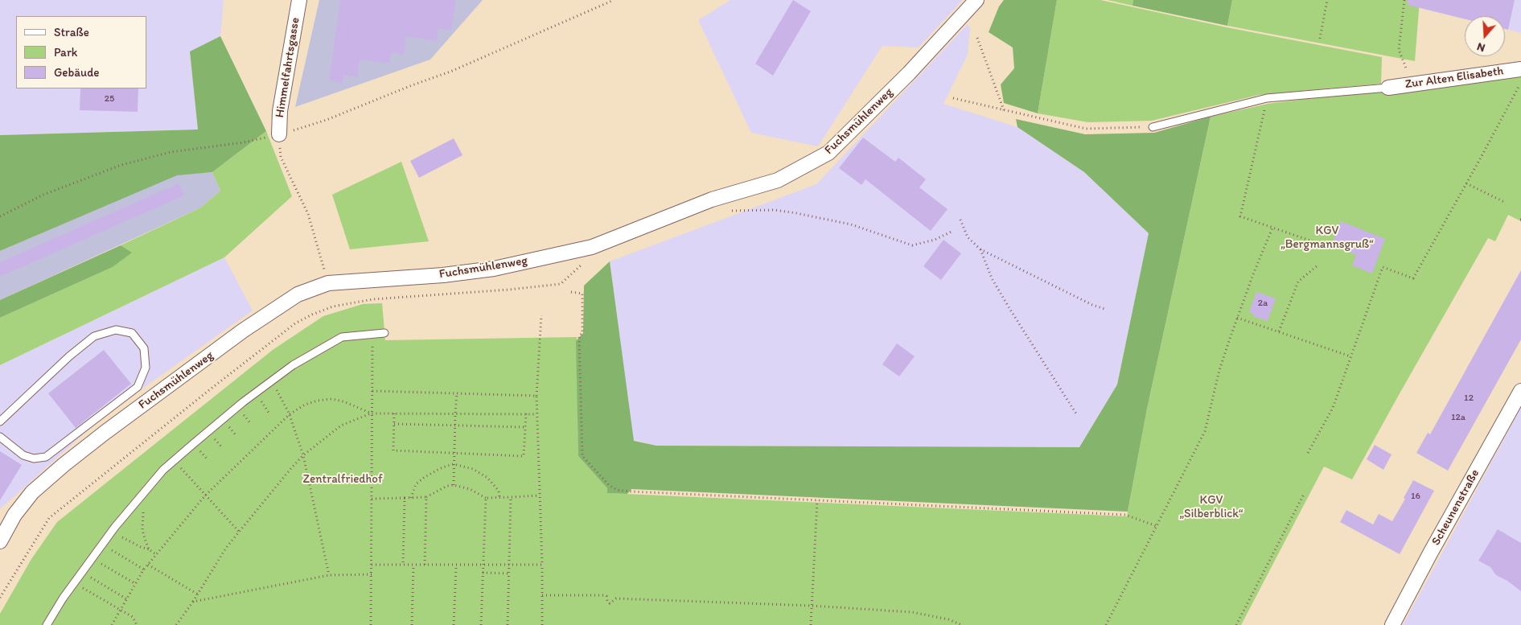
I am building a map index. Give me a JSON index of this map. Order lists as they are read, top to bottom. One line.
{"streets":{"street":["Himmelfahrtsgasse","Zur Alten Elisabeth","Fuchsmühlenweg","Scheunenstraße"]},"parks":["KGV „Bergmannsgruß“","Zentralfriedhof","KGV „Silberblick“"],"house_numbers":["25","2a","12","12a","16"],"legend":["Straße","Park","Gebäude"],"north":"bottom"}
